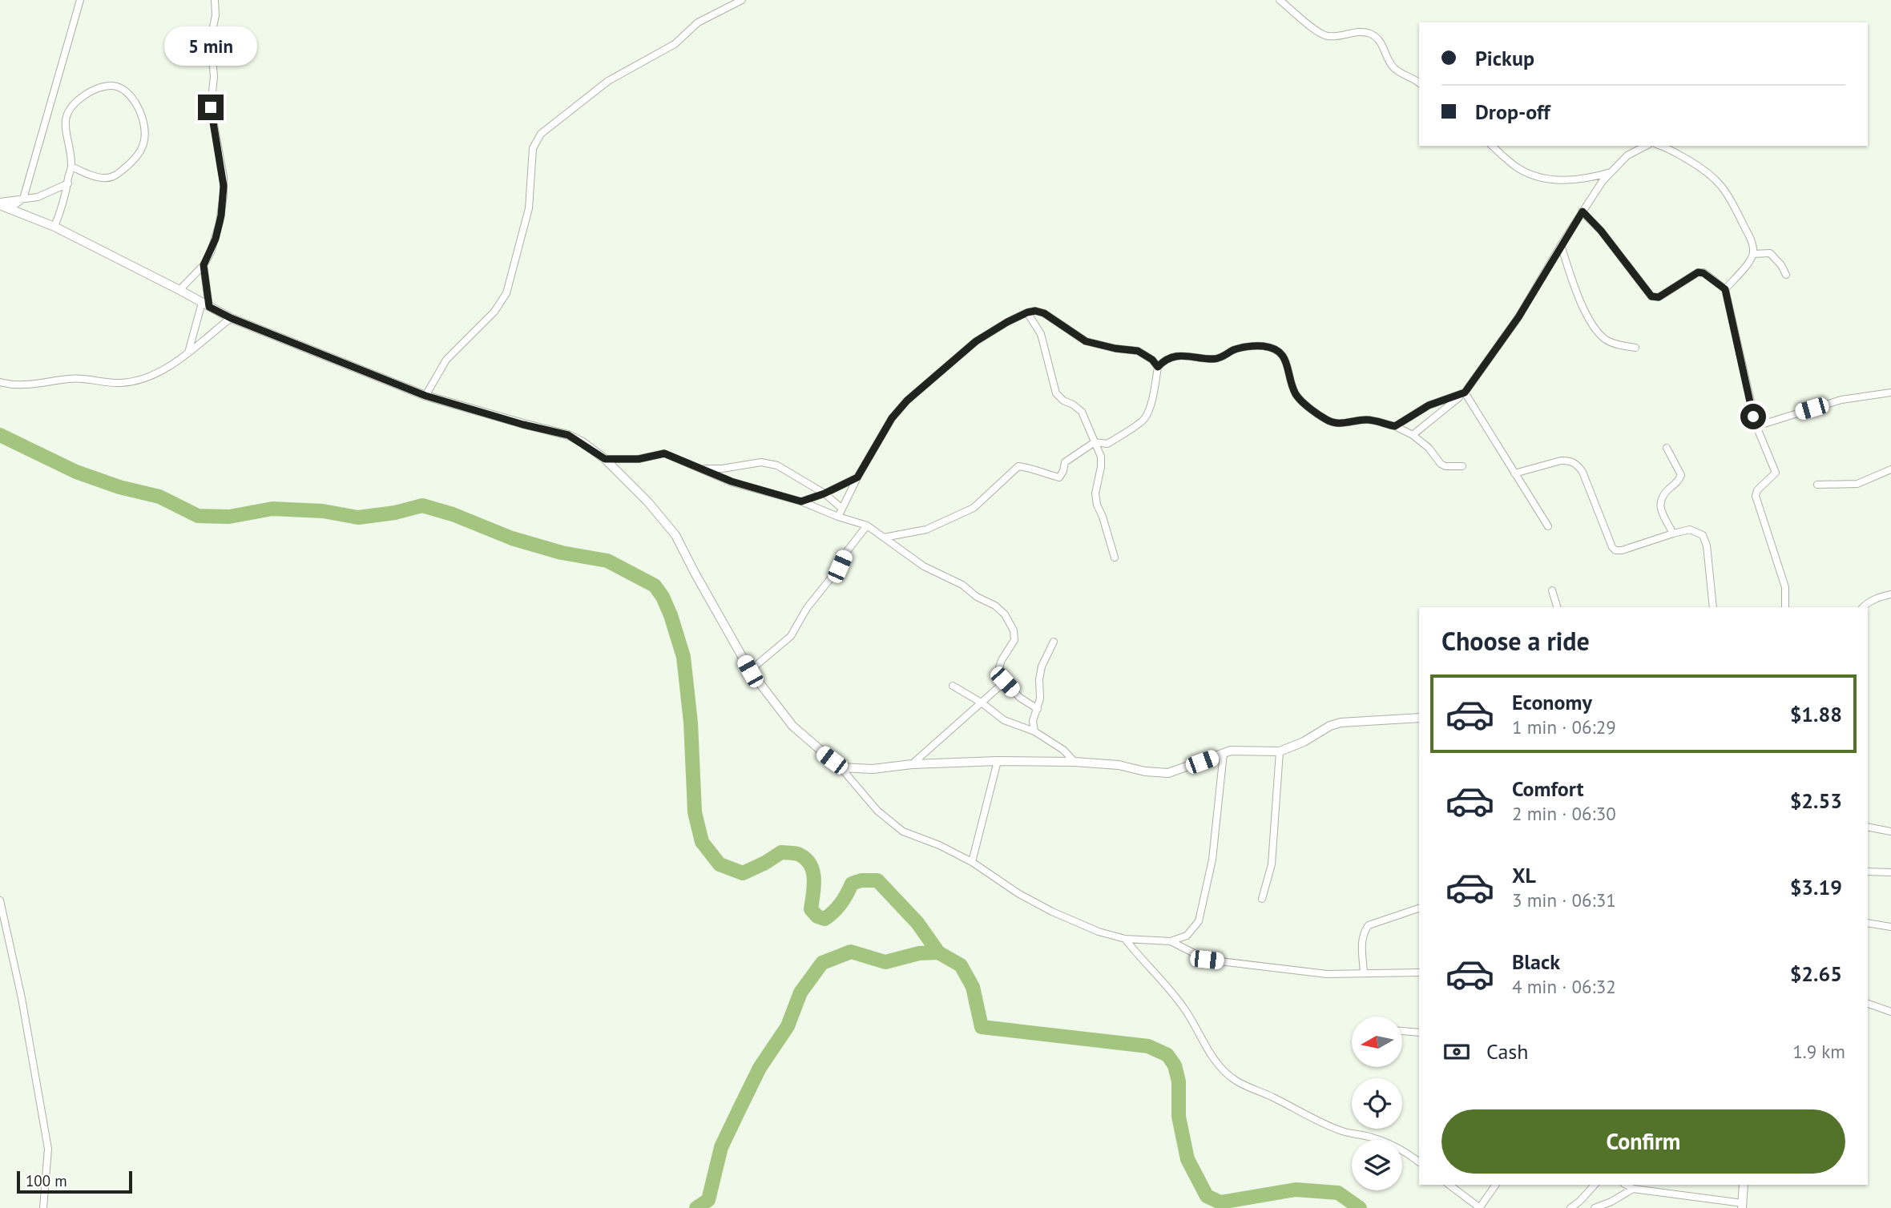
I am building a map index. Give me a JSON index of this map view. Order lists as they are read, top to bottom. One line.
{"scale_bar":"100 m","north":"left","page":{"banner":["Pickup","Drop-off"],"bubble":"5 min","heading":"Choose a ride","list":[{"name":"Economy","note":"1 min · 06:29","value":"$1.88"},{"name":"Comfort","note":"2 min · 06:30","value":"$2.53"},{"name":"XL","note":"3 min · 06:31","value":"$3.19"},{"name":"Black","note":"4 min · 06:32","value":"$2.65"}],"pay":["Cash","1.9 km"],"buttons":"Confirm","scale":"100 m"}}
